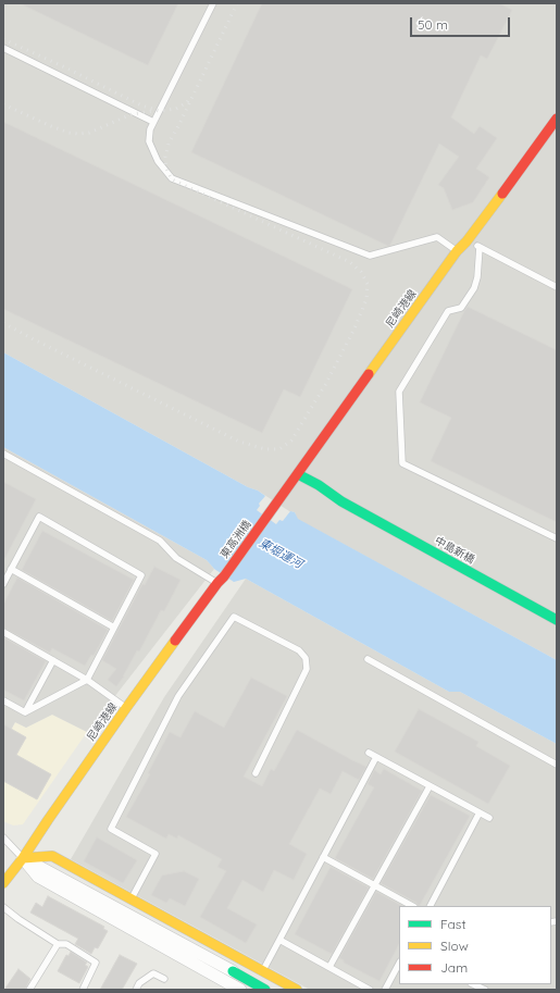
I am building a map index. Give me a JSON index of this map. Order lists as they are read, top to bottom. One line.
{"streets":{"main road":["尼崎港線","東高洲橋","中島新橋"]},"crossings":[["尼崎港線","東高洲橋"],["尼崎港線","中島新橋"]],"water":["東堀運河"],"legend":["Fast","Slow","Jam"],"scale_bar":"50 m"}
